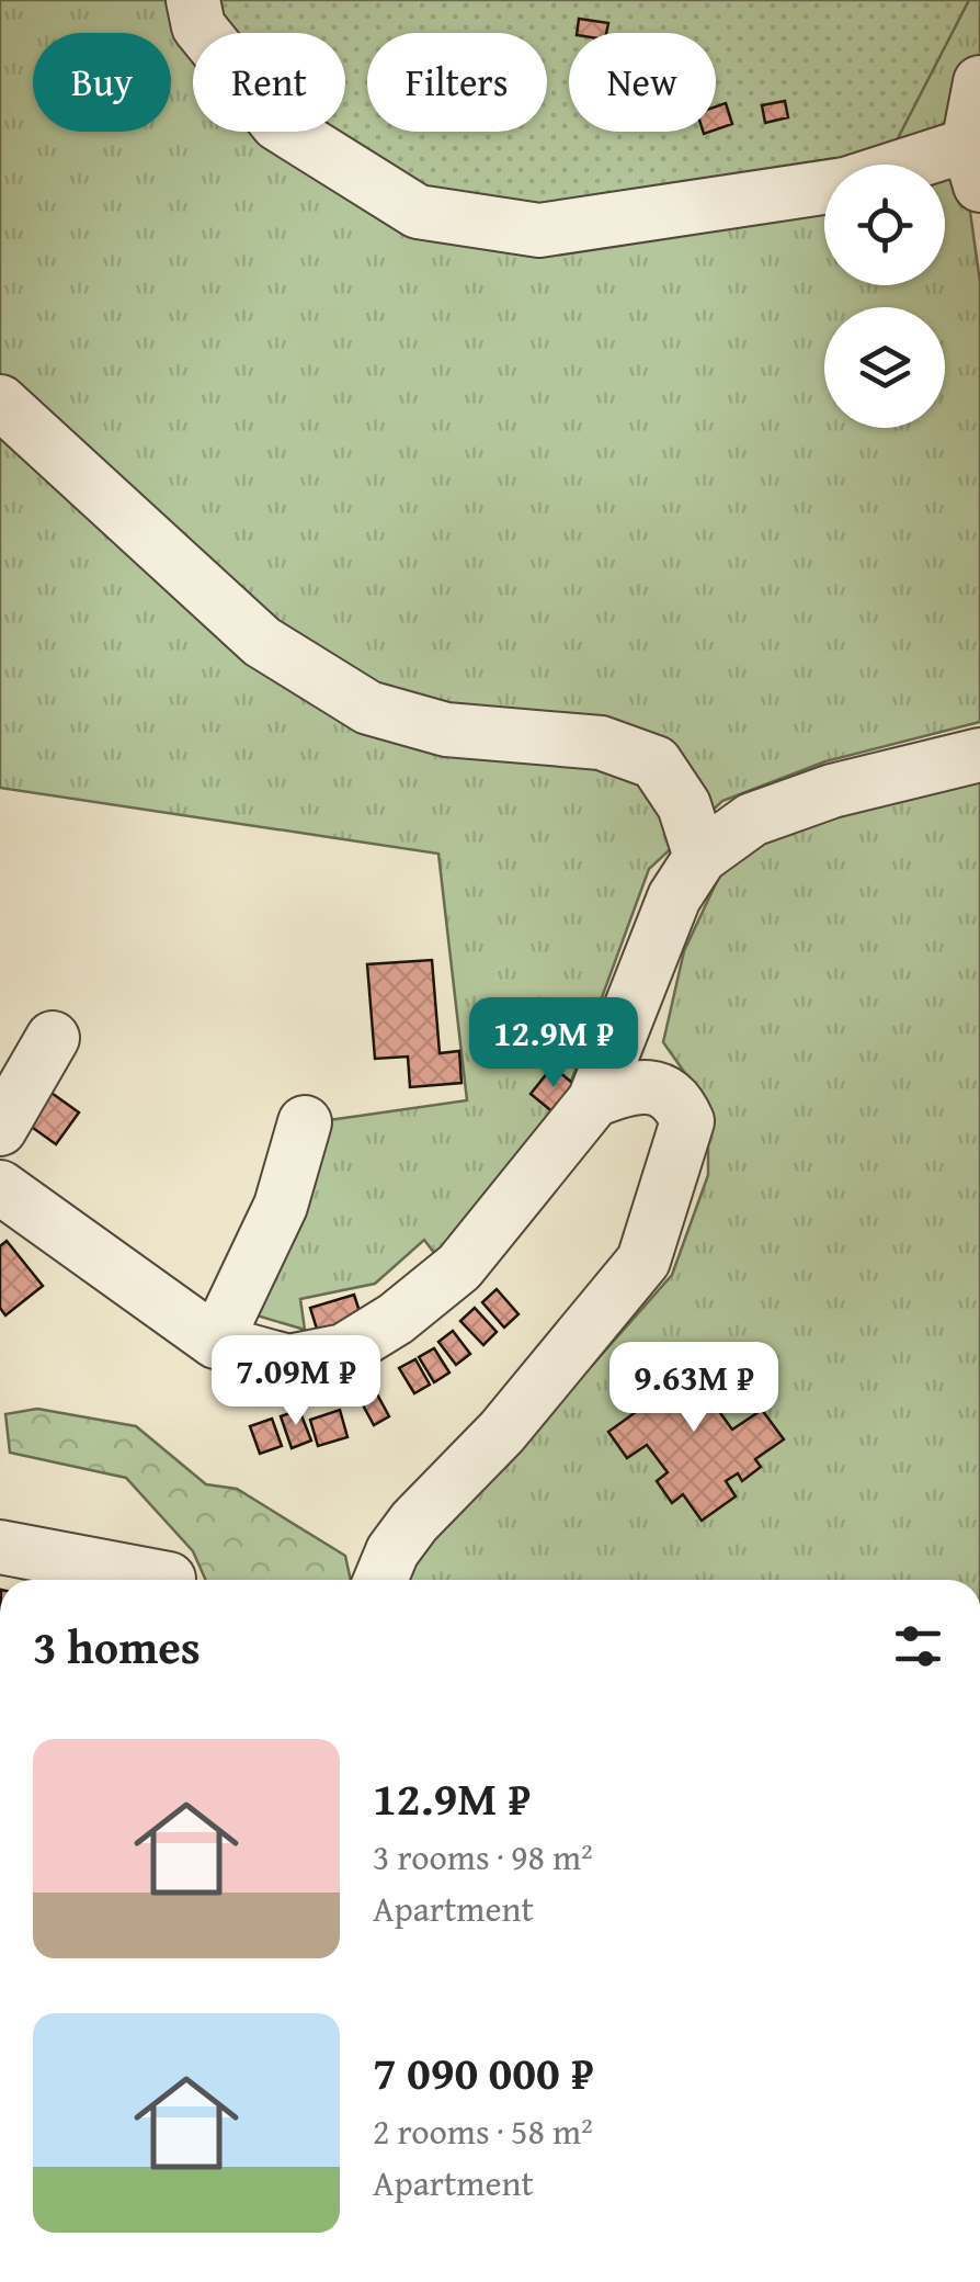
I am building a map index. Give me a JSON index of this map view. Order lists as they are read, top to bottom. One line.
{"page":{"chip":["Buy","Rent","Filters","New"],"price":["12.9M ₽","7.09M ₽","9.63M ₽"],"heading":"3 homes","list":[{"name":"12.9M ₽","note":"3 rooms · 98 m² · Apartment"},{"name":"7 090 000 ₽","note":"2 rooms · 58 m² · Apartment"}]}}
